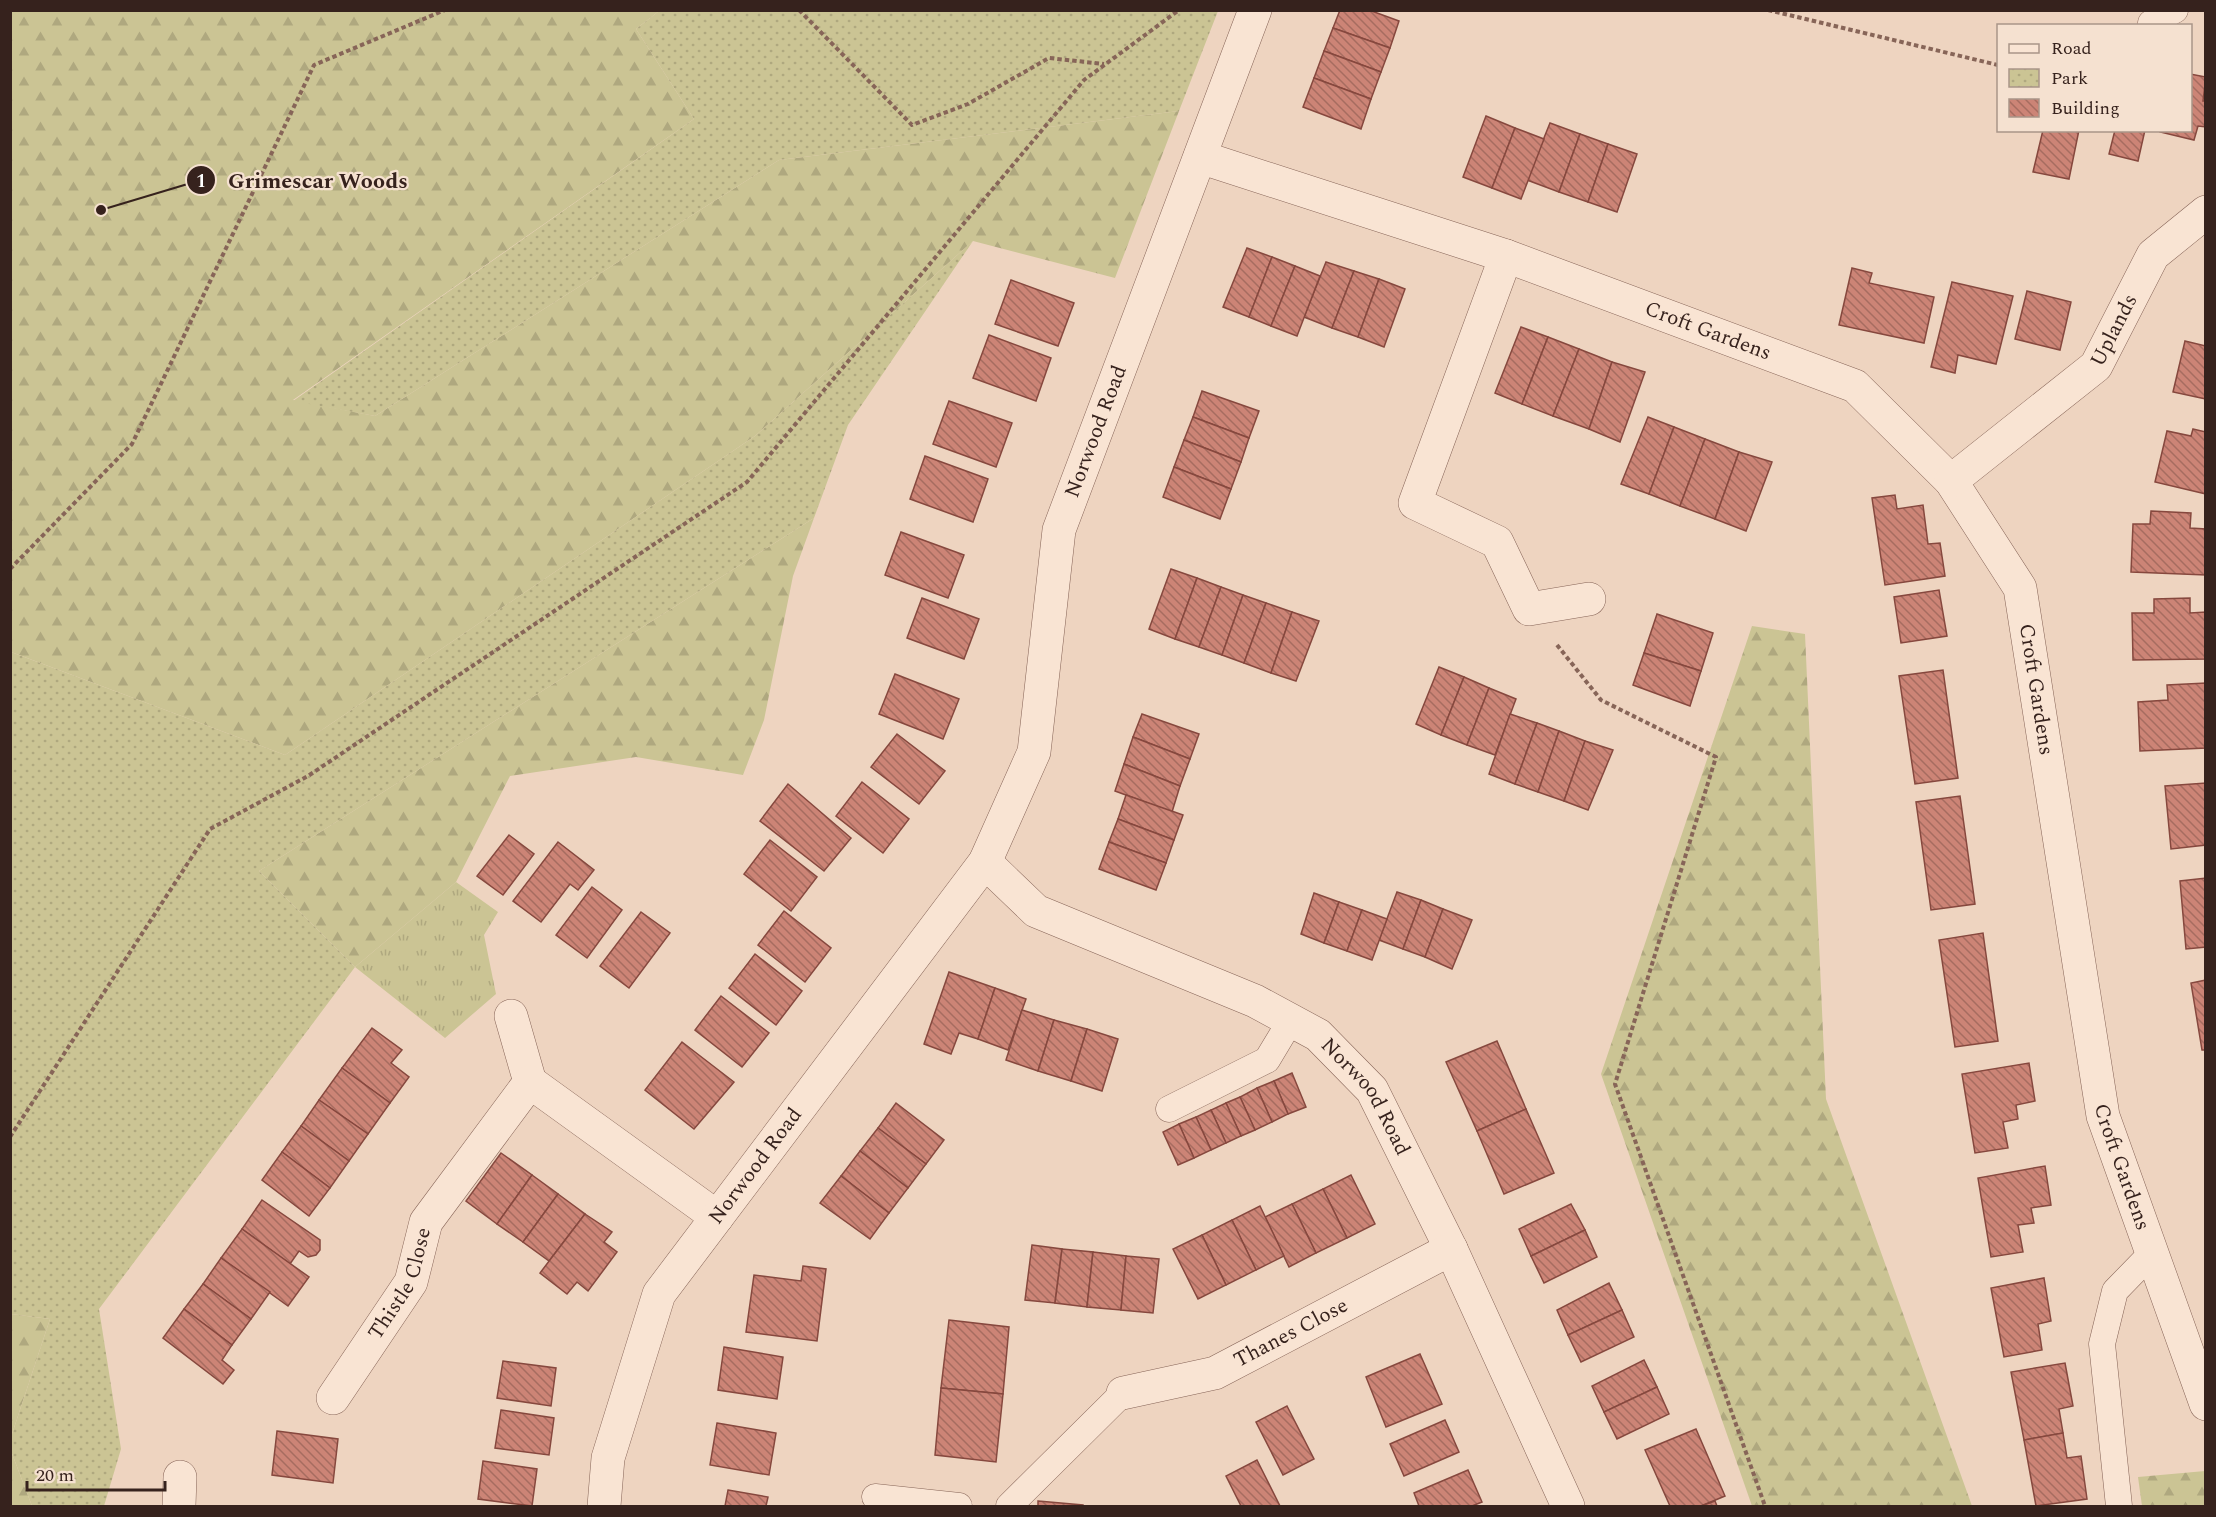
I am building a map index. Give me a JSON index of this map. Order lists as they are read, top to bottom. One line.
{"streets":{"street":["Uplands","Croft Gardens","Norwood Road","Thistle Close","Thanes Close"]},"crossings":[["Uplands","Croft Gardens"],["Croft Gardens","Norwood Road"],["Norwood Road","Thanes Close"]],"places":["Grimescar Woods"],"legend":["Road","Park","Building"],"scale_bar":"20 m"}
